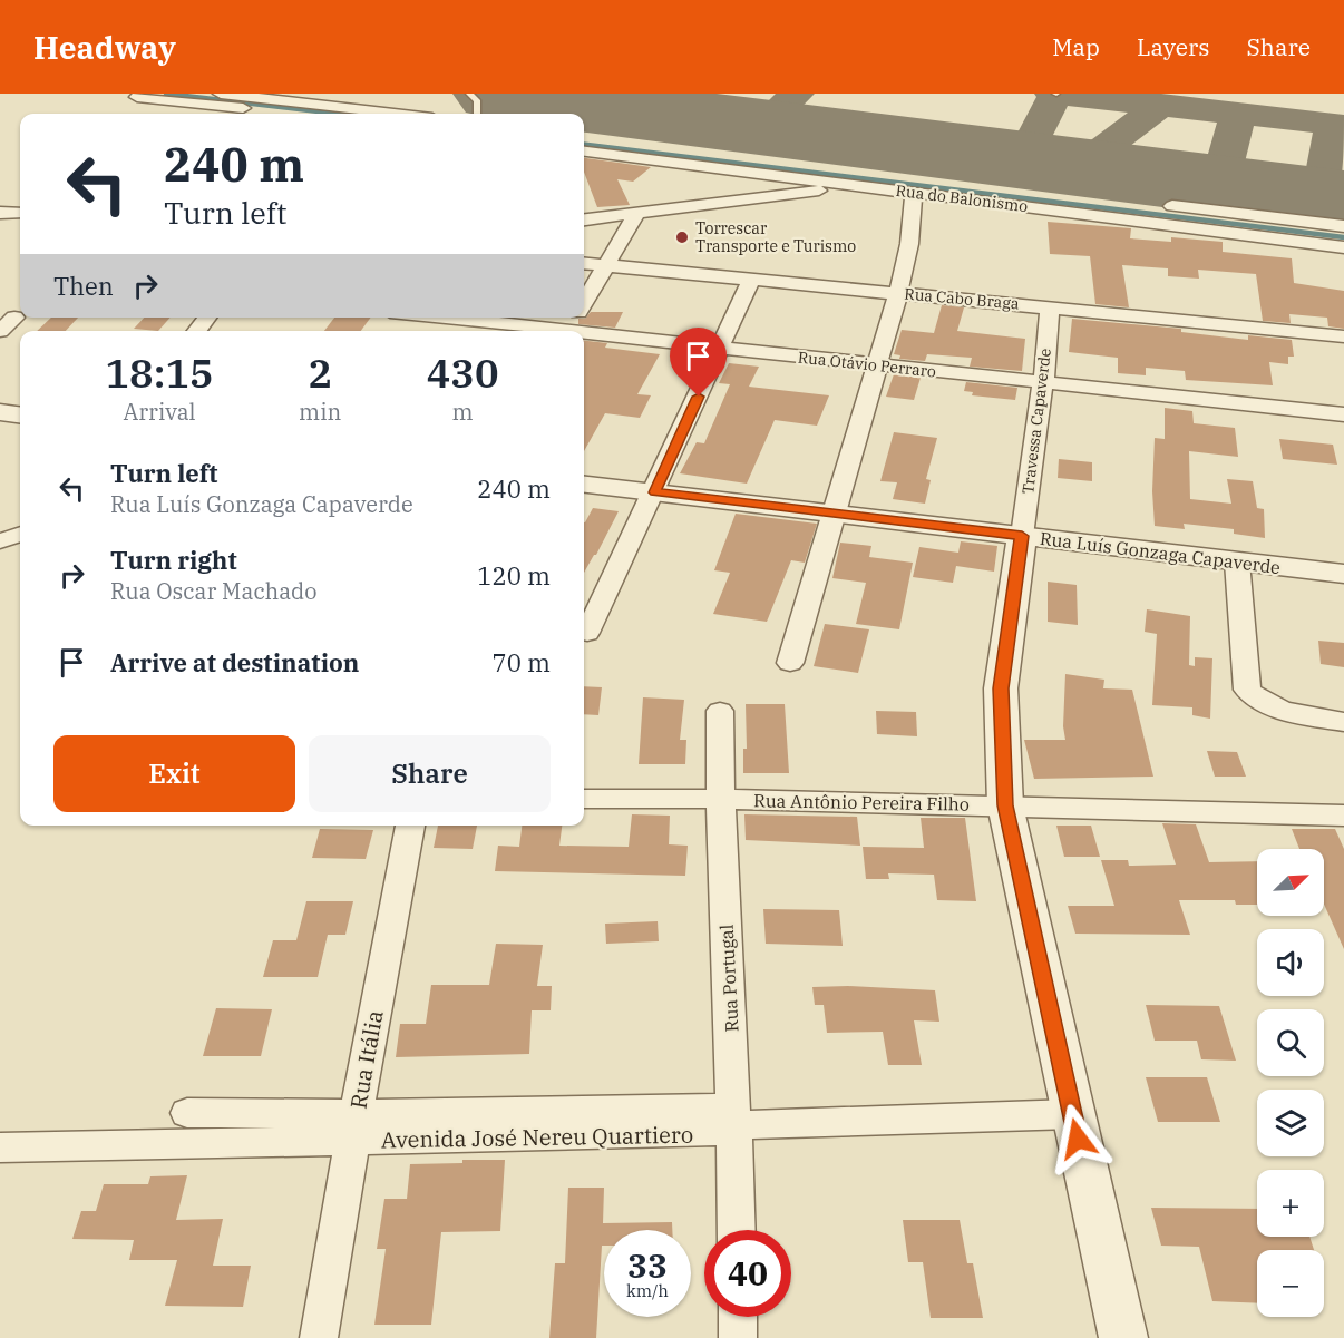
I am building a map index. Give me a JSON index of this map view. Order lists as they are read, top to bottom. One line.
{"streets":{"street":["Rua do Balonismo","Rua Cabo Braga","Rua Otávio Perraro","Travessa Capaverde","Rua Luís Gonzaga Capaverde","Rua Antônio Pereira Filho","Rua Portugal","Rua Itália","Avenida José Nereu Quartiero"]},"crossings":[["Rua Cabo Braga","Travessa Capaverde"],["Rua Otávio Perraro","Travessa Capaverde"],["Travessa Capaverde","Rua Luís Gonzaga Capaverde"],["Rua Antônio Pereira Filho","Rua Portugal"],["Rua Portugal","Avenida José Nereu Quartiero"],["Rua Itália","Avenida José Nereu Quartiero"]],"places":["Torrescar Transporte e Turismo"],"north":"top right","page":{"header":"Headway","nav":["Map","Layers","Share"],"turn":["240 m","Turn left"],"then":"Then","eta":["18:15","Arrival","2","min","430","m"],"list":[{"name":"Turn left","note":"Rua Luís Gonzaga Capaverde","value":"240 m"},{"name":"Turn right","note":"Rua Oscar Machado","value":"120 m"},{"name":"Arrive at destination","value":"70 m"}],"buttons":["Exit","Share"],"map_buttons":["+","−"],"speed":"33 km/h","limit":"40"}}
